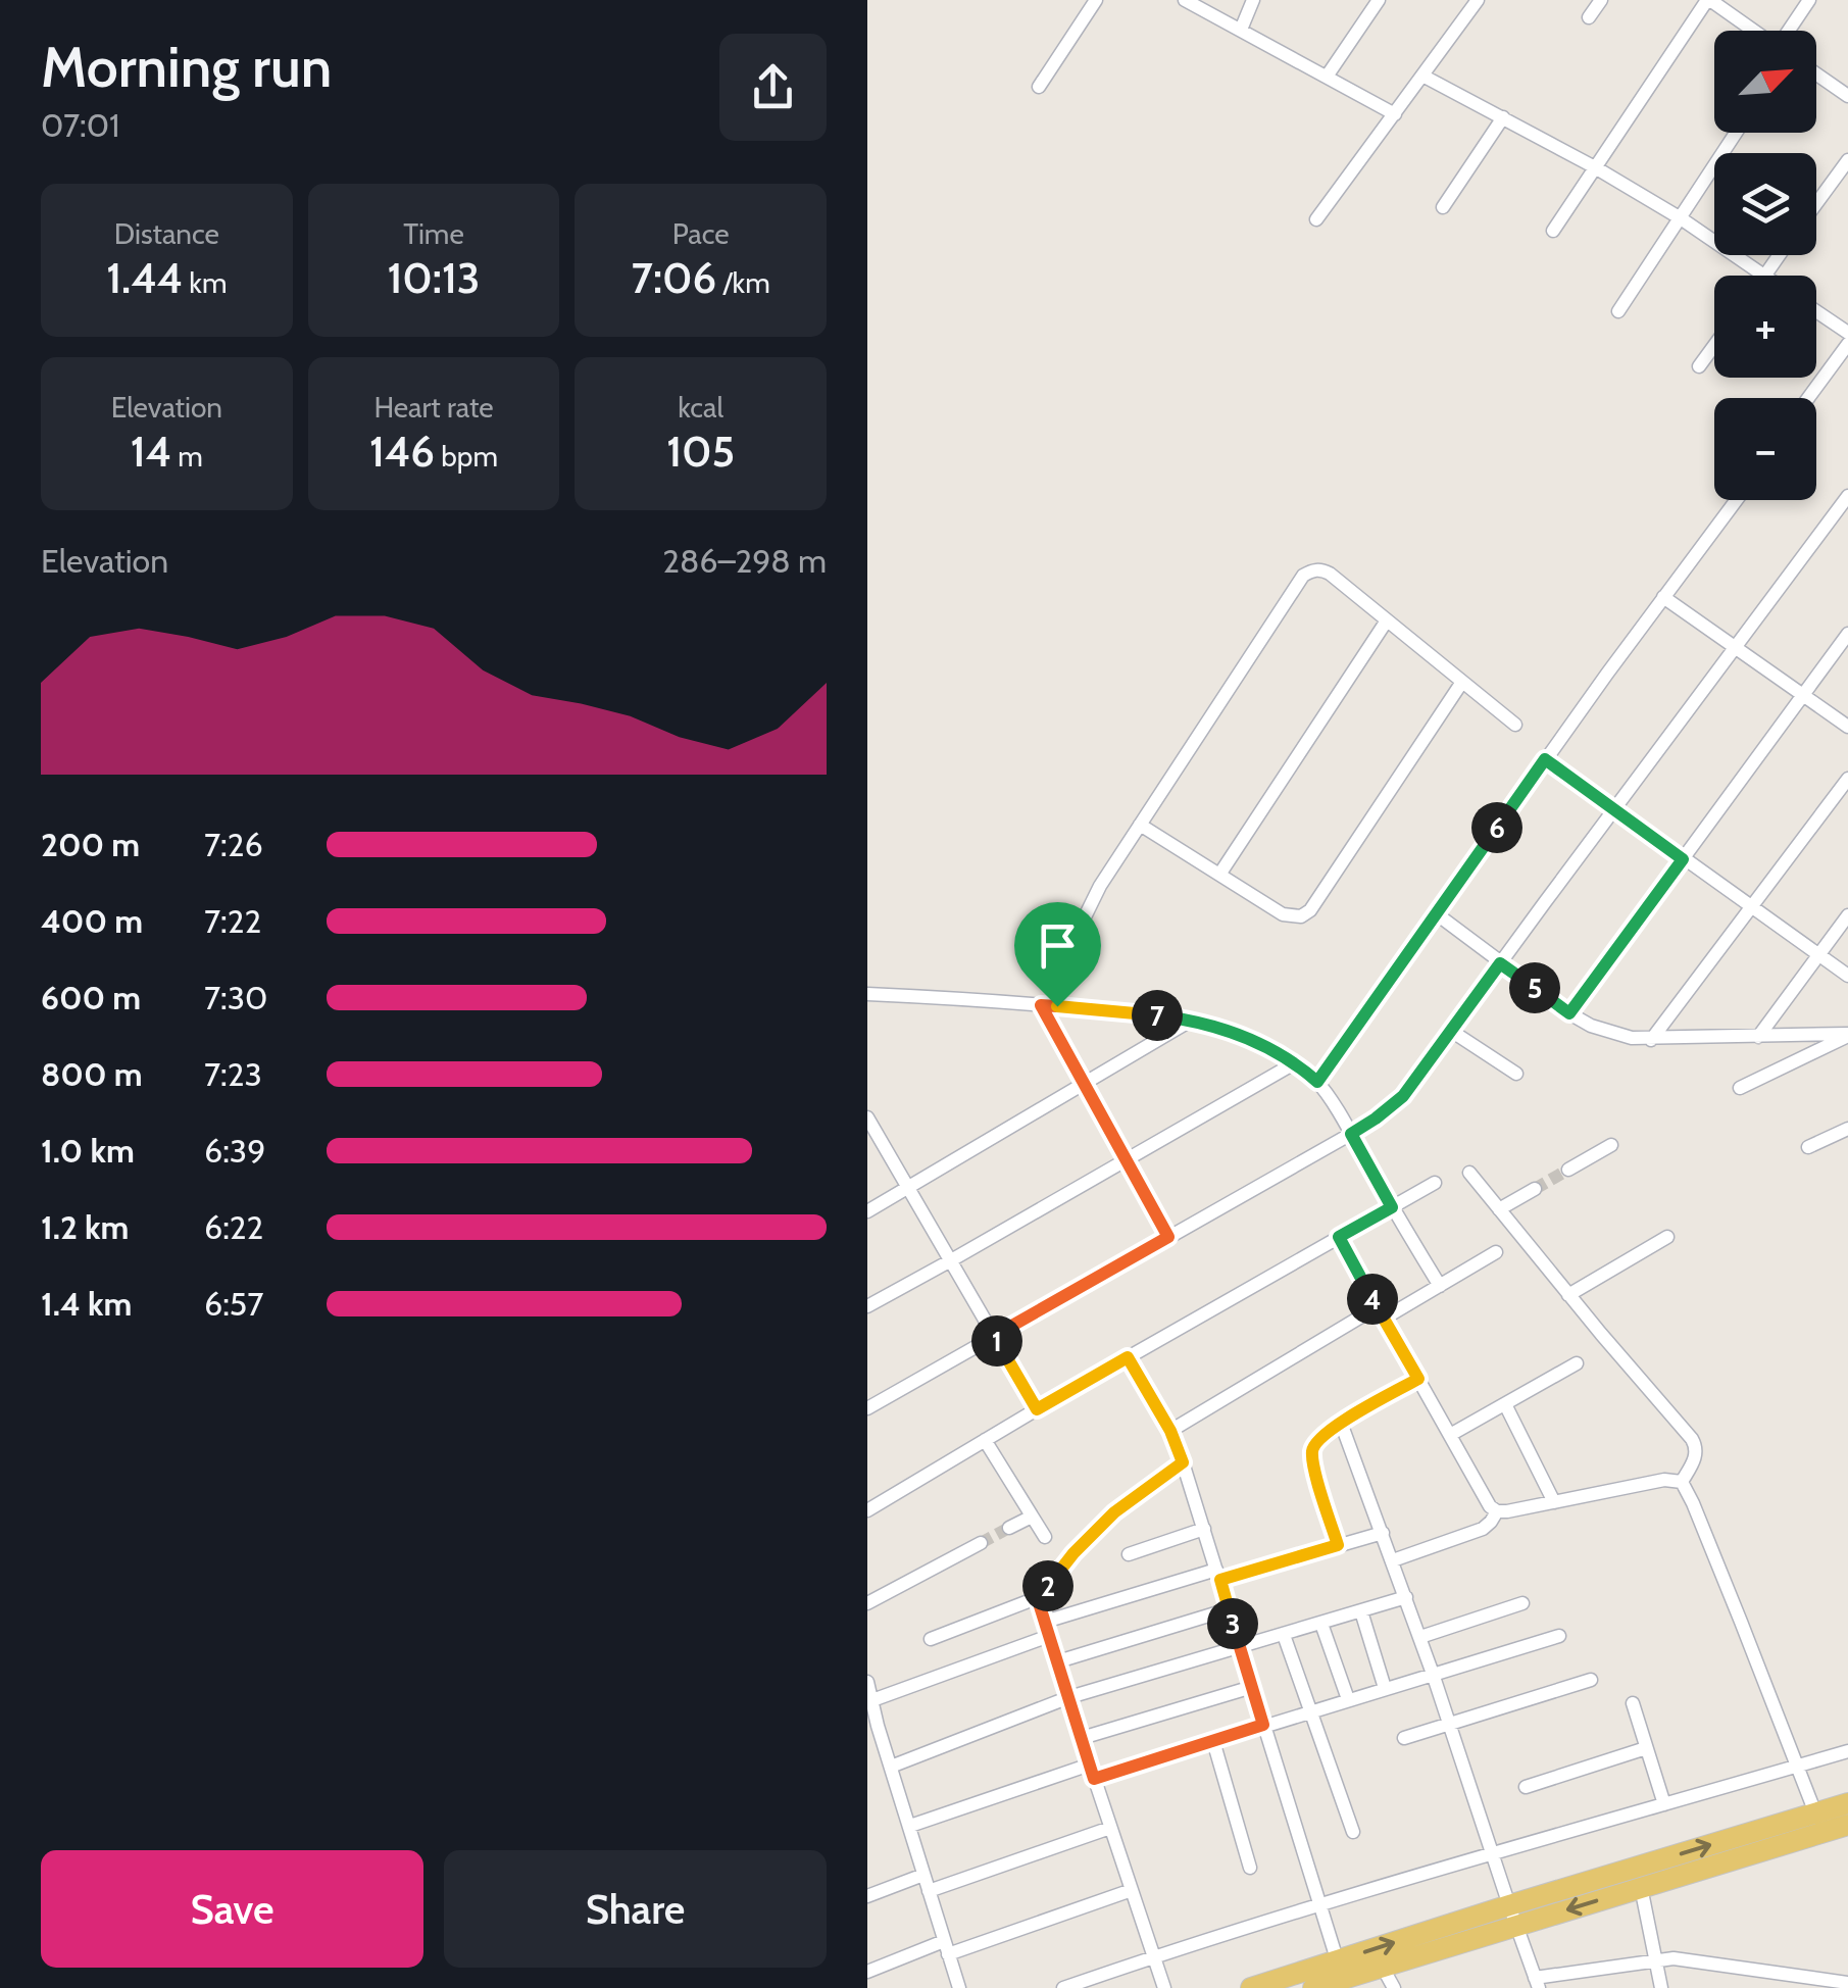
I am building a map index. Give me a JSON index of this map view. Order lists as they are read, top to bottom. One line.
{"north":"top right","page":{"heading":["Morning run","07:01"],"map_buttons":["+","−"],"stats":[["Distance","1.44 km"],["Time","10:13"],["Pace","7:06 /km"],["Elevation","14 m"],["Heart rate","146 bpm"],["kcal","105"]],"chart":["Elevation","286–298 m"],"pins":["6","5","7","4","1","2","3"],"list":[{"name":"200 m","note":"7:26"},{"name":"400 m","note":"7:22"},{"name":"600 m","note":"7:30"},{"name":"800 m","note":"7:23"},{"name":"1.0 km","note":"6:39"},{"name":"1.2 km","note":"6:22"},{"name":"1.4 km","note":"6:57"}],"buttons":["Save","Share"]}}
